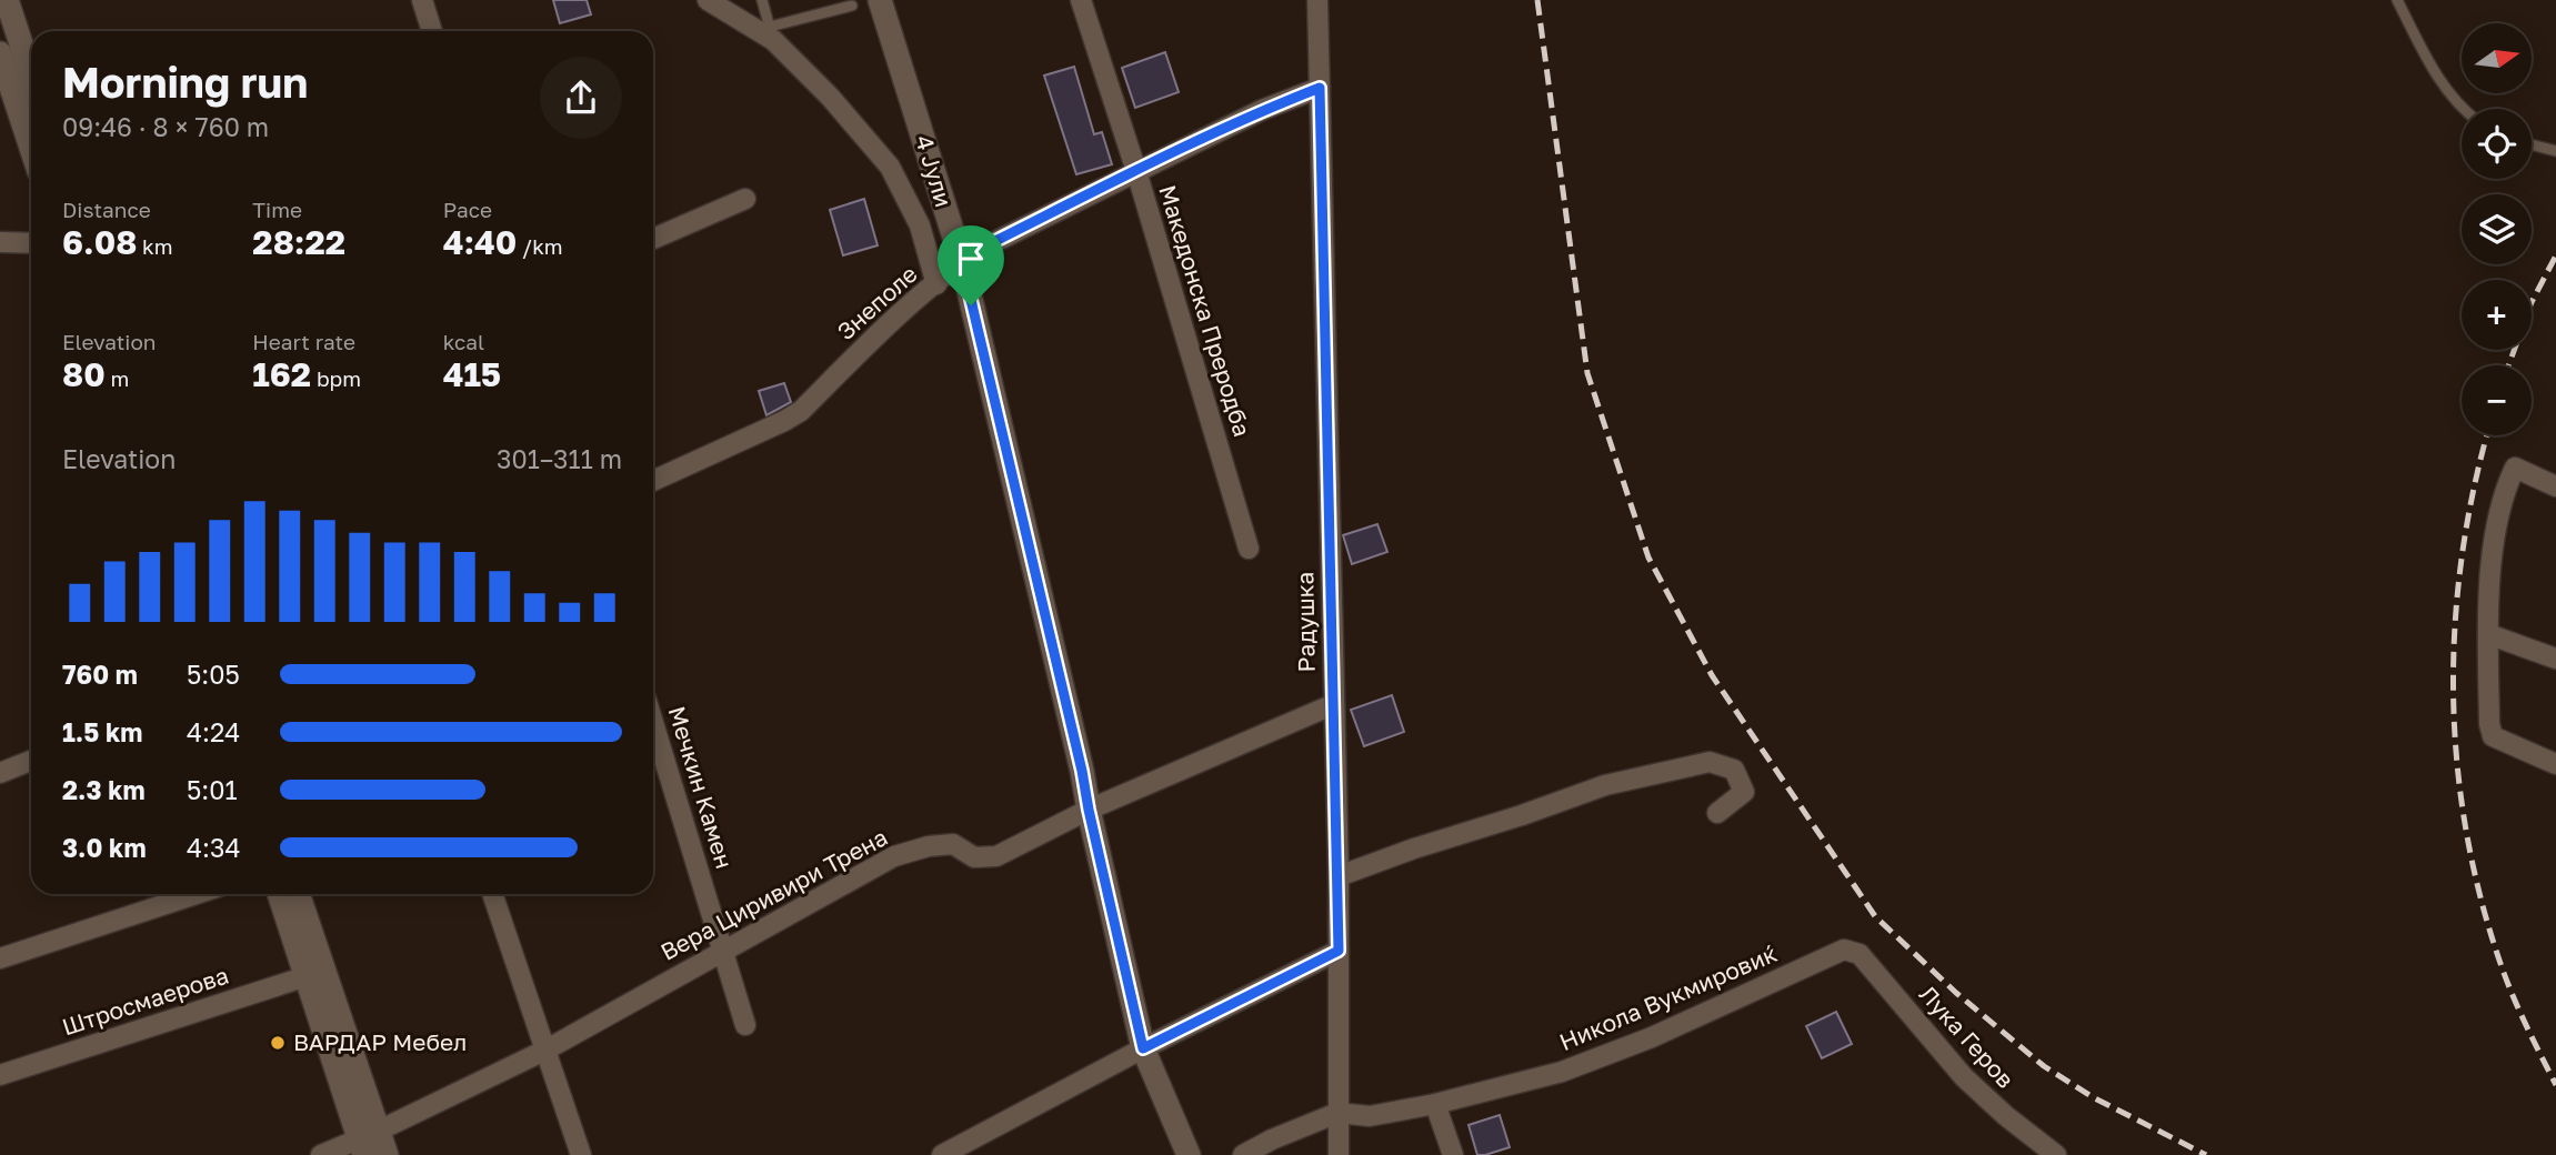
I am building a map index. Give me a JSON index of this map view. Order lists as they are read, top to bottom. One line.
{"streets":{"street":["4 Јули","Знеполе","Македонска Преродба","Радушка","Мечкин Камен","Вера Циривири Трена","Никола Вукмировиќ","Штросмаерова","Лука Геров"]},"crossings":[["4 Јули","Знеполе"],["4 Јули","Вера Циривири Трена"],["Знеполе","Македонска Преродба"],["Знеполе","Радушка"],["Радушка","Вера Циривири Трена"],["Радушка","Никола Вукмировиќ"],["Мечкин Камен","Вера Циривири Трена"],["Никола Вукмировиќ","Лука Геров"]],"places":["ВАРДАР Мебел"],"north":"right","page":{"map_buttons":["+","−"],"heading":["Morning run","09:46 · 8 × 760 m"],"stats":[["Distance","6.08 km"],["Time","28:22"],["Pace","4:40 /km"],["Elevation","80 m"],["Heart rate","162 bpm"],["kcal","415"]],"chart":["Elevation","301–311 m"],"list":[{"name":"760 m","note":"5:05"},{"name":"1.5 km","note":"4:24"},{"name":"2.3 km","note":"5:01"},{"name":"3.0 km","note":"4:34"}]}}
